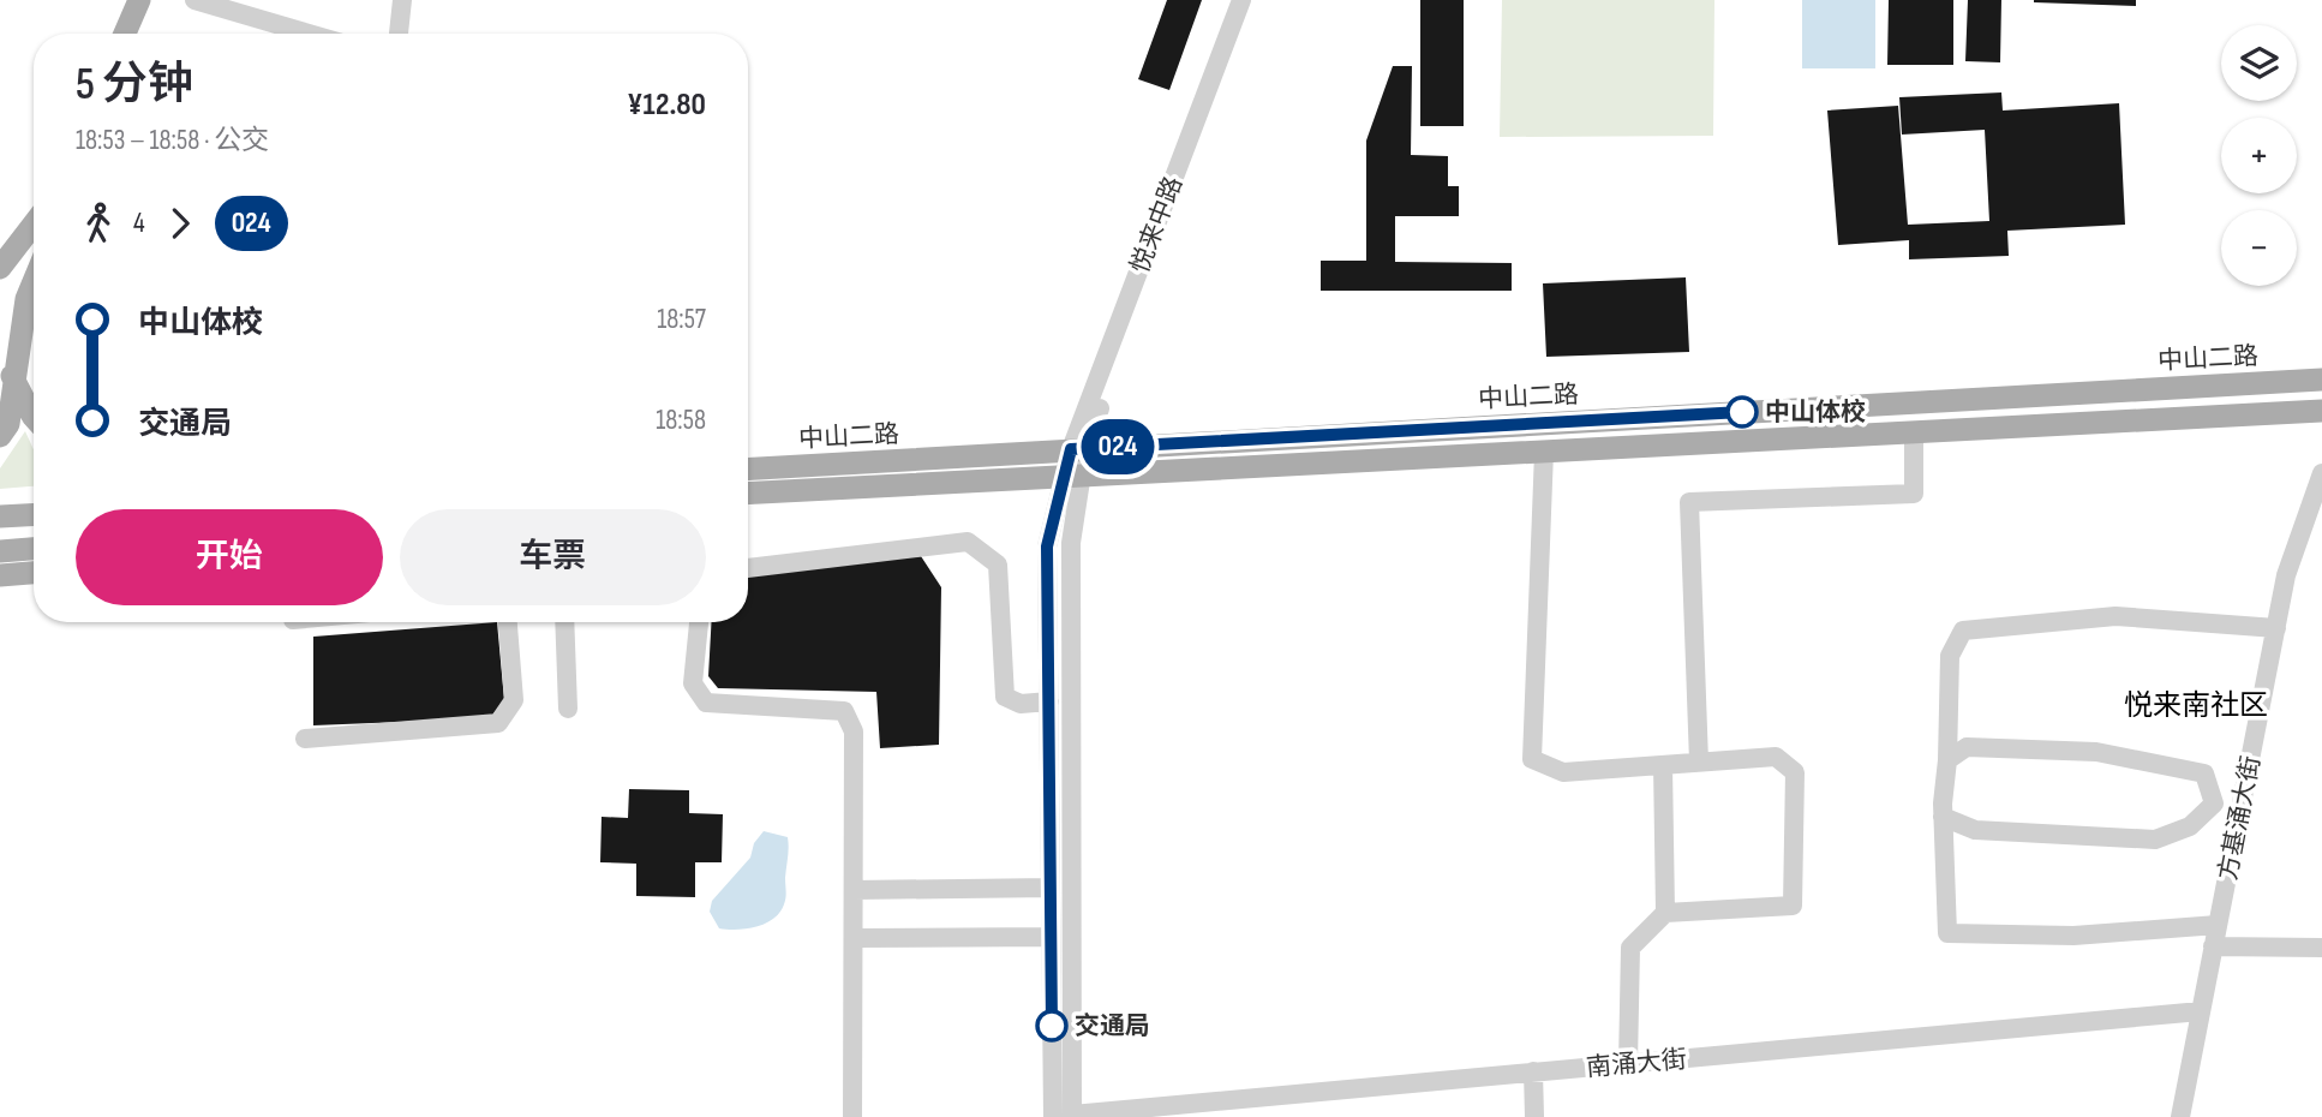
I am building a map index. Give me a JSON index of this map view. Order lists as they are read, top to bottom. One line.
{"streets":{"main road":["中山二路"],"street":["悦来中路","方基涌大街","南涌大街"]},"crossings":[["悦来中路","中山二路"],["方基涌大街","南涌大街"]],"districts":["悦来南社区"],"places":["中山体校","交通局"],"lines":["bus line 024"],"page":{"on_map":"024","map_buttons":["+","−"],"heading":["5 分钟","18:53 – 18:58 · 公交","¥12.80"],"legs":["4","024"],"list":[{"name":"中山体校","value":"18:57"},{"name":"交通局","value":"18:58"}],"buttons":["开始","车票"]}}
